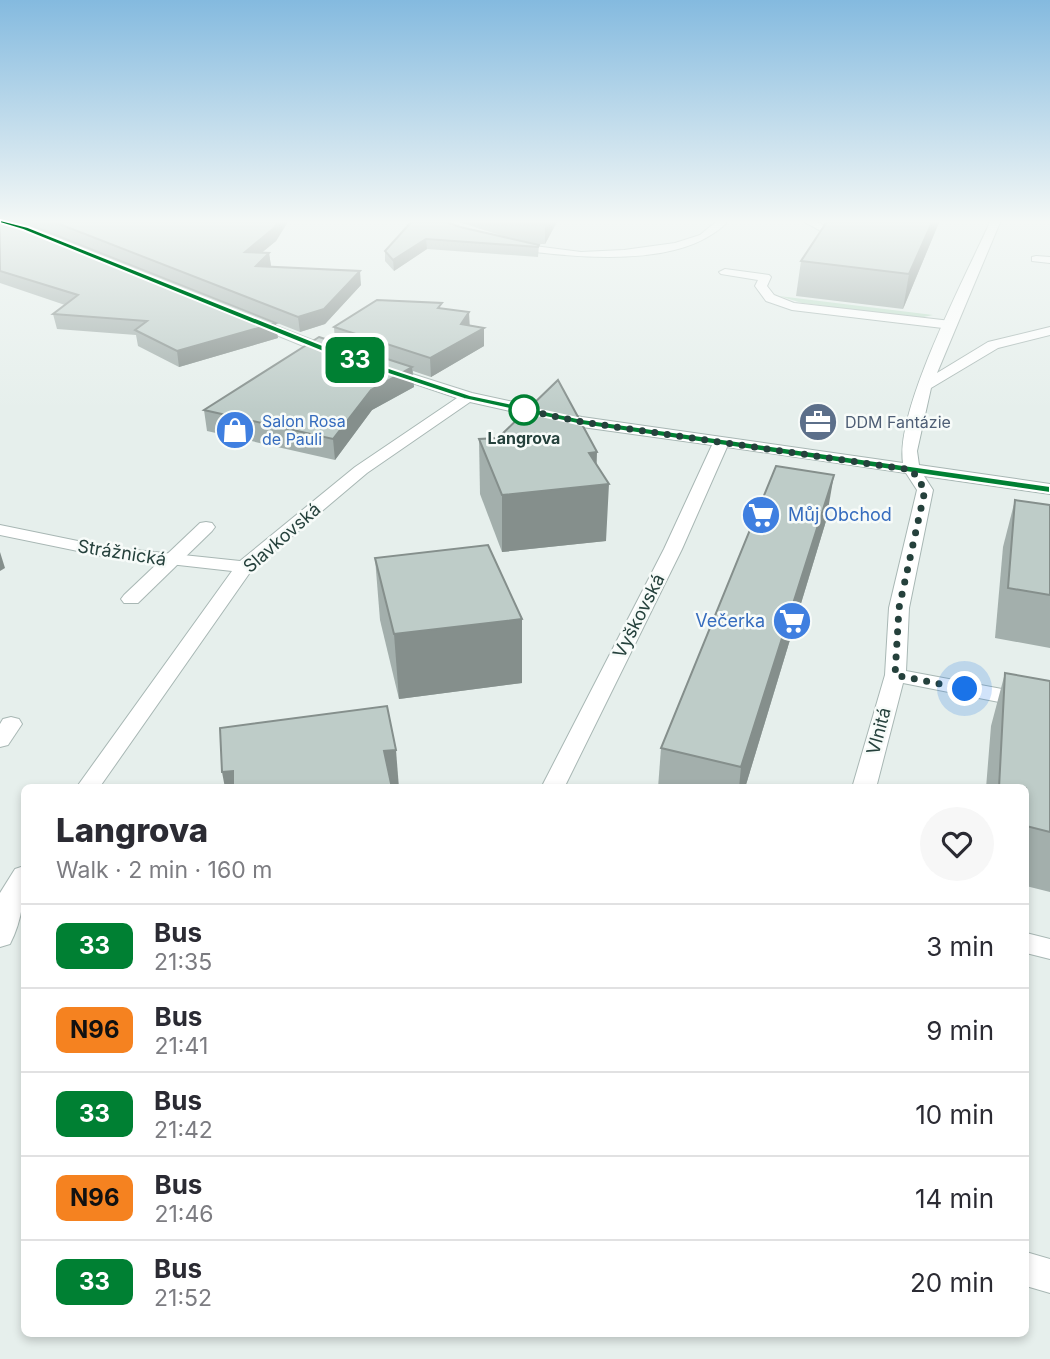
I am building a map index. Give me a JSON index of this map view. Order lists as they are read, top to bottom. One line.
{"streets":{"street":["Slavkovská","Strážnická","Vyškovská","Vlnitá"]},"crossings":[["Slavkovská","Strážnická"]],"places":{"other":["Langrova"],"office":["DDM Fantázie"],"shop":["Salon Rosa de Pauli"],"supermarket":["Můj Obchod","Večerka"]},"lines":["bus line 33"],"page":{"on_map":"33","heading":["Langrova","Walk · 2 min · 160 m"],"list":[{"mark":"33","name":"Bus","note":"21:35","value":"3 min"},{"mark":"N96","name":"Bus","note":"21:41","value":"9 min"},{"mark":"33","name":"Bus","note":"21:42","value":"10 min"},{"mark":"N96","name":"Bus","note":"21:46","value":"14 min"},{"mark":"33","name":"Bus","note":"21:52","value":"20 min"}]}}
